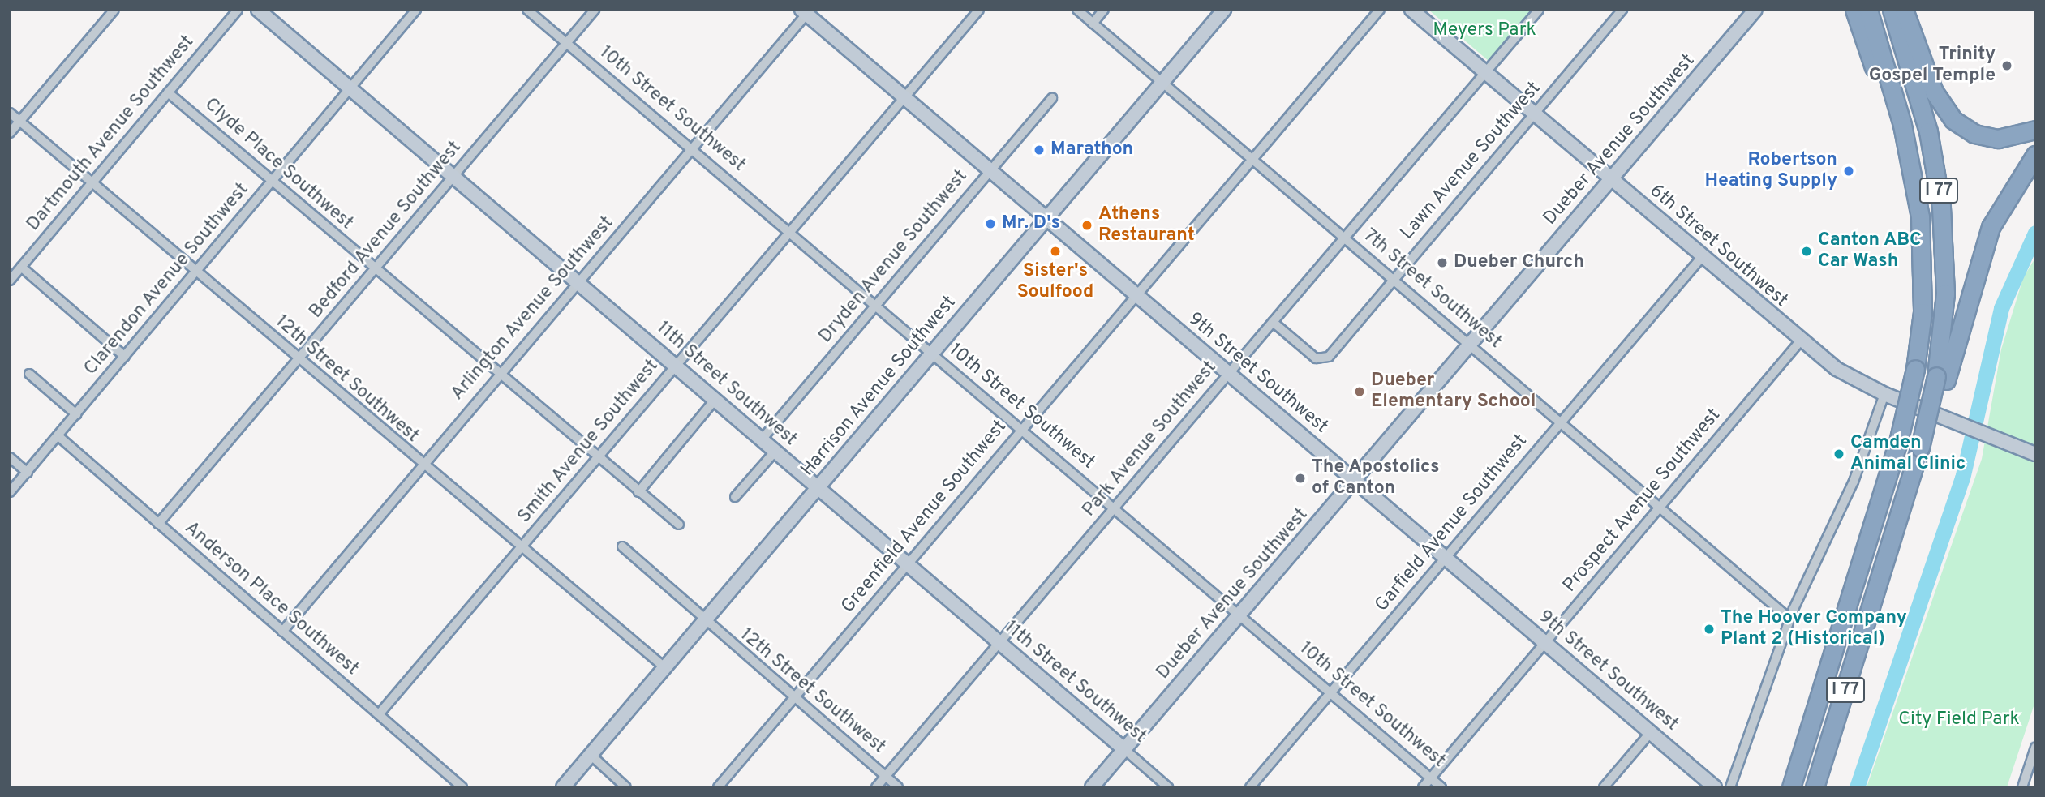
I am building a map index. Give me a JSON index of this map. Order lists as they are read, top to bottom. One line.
{"streets":{"highway":["I 77"],"street":["10th Street Southwest","Dartmouth Avenue Southwest","Dueber Avenue Southwest","Lawn Avenue Southwest","Clyde Place Southwest","Bedford Avenue Southwest","6th Street Southwest","Dryden Avenue Southwest","Clarendon Avenue Southwest","7th Street Southwest","Arlington Avenue Southwest","9th Street Southwest","12th Street Southwest","11th Street Southwest","Harrison Avenue Southwest","Park Avenue Southwest","Smith Avenue Southwest","Prospect Avenue Southwest","Greenfield Avenue Southwest","Garfield Avenue Southwest","Anderson Place Southwest"]},"crossings":[["10th Street Southwest","Dueber Avenue Southwest"],["10th Street Southwest","Bedford Avenue Southwest"],["10th Street Southwest","Dryden Avenue Southwest"],["10th Street Southwest","Arlington Avenue Southwest"],["10th Street Southwest","Harrison Avenue Southwest"],["10th Street Southwest","Park Avenue Southwest"],["10th Street Southwest","Smith Avenue Southwest"],["10th Street Southwest","Prospect Avenue Southwest"],["10th Street Southwest","Greenfield Avenue Southwest"],["10th Street Southwest","Garfield Avenue Southwest"],["Dartmouth Avenue Southwest","Clyde Place Southwest"],["Dartmouth Avenue Southwest","12th Street Southwest"],["Dueber Avenue Southwest","6th Street Southwest"],["Dueber Avenue Southwest","7th Street Southwest"],["Dueber Avenue Southwest","9th Street Southwest"],["Dueber Avenue Southwest","11th Street Southwest"],["Lawn Avenue Southwest","6th Street Southwest"],["Lawn Avenue Southwest","7th Street Southwest"],["Lawn Avenue Southwest","Park Avenue Southwest"],["Clyde Place Southwest","Bedford Avenue Southwest"],["Clyde Place Southwest","Clarendon Avenue Southwest"],["Clyde Place Southwest","Arlington Avenue Southwest"],["Clyde Place Southwest","Smith Avenue Southwest"],["Bedford Avenue Southwest","12th Street Southwest"],["Bedford Avenue Southwest","11th Street Southwest"],["Bedford Avenue Southwest","Anderson Place Southwest"],["6th Street Southwest","Park Avenue Southwest"],["6th Street Southwest","Prospect Avenue Southwest"],["6th Street Southwest","Garfield Avenue Southwest"],["Dryden Avenue Southwest","9th Street Southwest"],["Dryden Avenue Southwest","11th Street Southwest"],["Clarendon Avenue Southwest","12th Street Southwest"],["Clarendon Avenue Southwest","11th Street Southwest"],["Clarendon Avenue Southwest","Anderson Place Southwest"],["7th Street Southwest","Harrison Avenue Southwest"],["7th Street Southwest","Park Avenue Southwest"],["7th Street Southwest","Prospect Avenue Southwest"],["7th Street Southwest","Greenfield Avenue Southwest"],["7th Street Southwest","Garfield Avenue Southwest"],["Arlington Avenue Southwest","9th Street Southwest"],["Arlington Avenue Southwest","12th Street Southwest"],["Arlington Avenue Southwest","11th Street Southwest"],["Arlington Avenue Southwest","Anderson Place Southwest"],["9th Street Southwest","Harrison Avenue Southwest"],["9th Street Southwest","Park Avenue Southwest"],["9th Street Southwest","Smith Avenue Southwest"],["9th Street Southwest","Prospect Avenue Southwest"],["9th Street Southwest","Greenfield Avenue Southwest"],["9th Street Southwest","Garfield Avenue Southwest"],["12th Street Southwest","Harrison Avenue Southwest"],["12th Street Southwest","Park Avenue Southwest"],["12th Street Southwest","Smith Avenue Southwest"],["12th Street Southwest","Greenfield Avenue Southwest"],["11th Street Southwest","Harrison Avenue Southwest"],["11th Street Southwest","Park Avenue Southwest"],["11th Street Southwest","Smith Avenue Southwest"],["11th Street Southwest","Greenfield Avenue Southwest"],["Smith Avenue Southwest","Anderson Place Southwest"]],"parks":["Meyers Park","City Field Park"],"places":["Trinity Gospel Temple","Marathon","Robertson Heating Supply","Mr. D's","Athens Restaurant","Sister's Soulfood","Canton ABC Car Wash","Dueber Church","Dueber Elementary School","Camden Animal Clinic","The Apostolics of Canton","The Hoover Company Plant 2 (Historical)"]}
